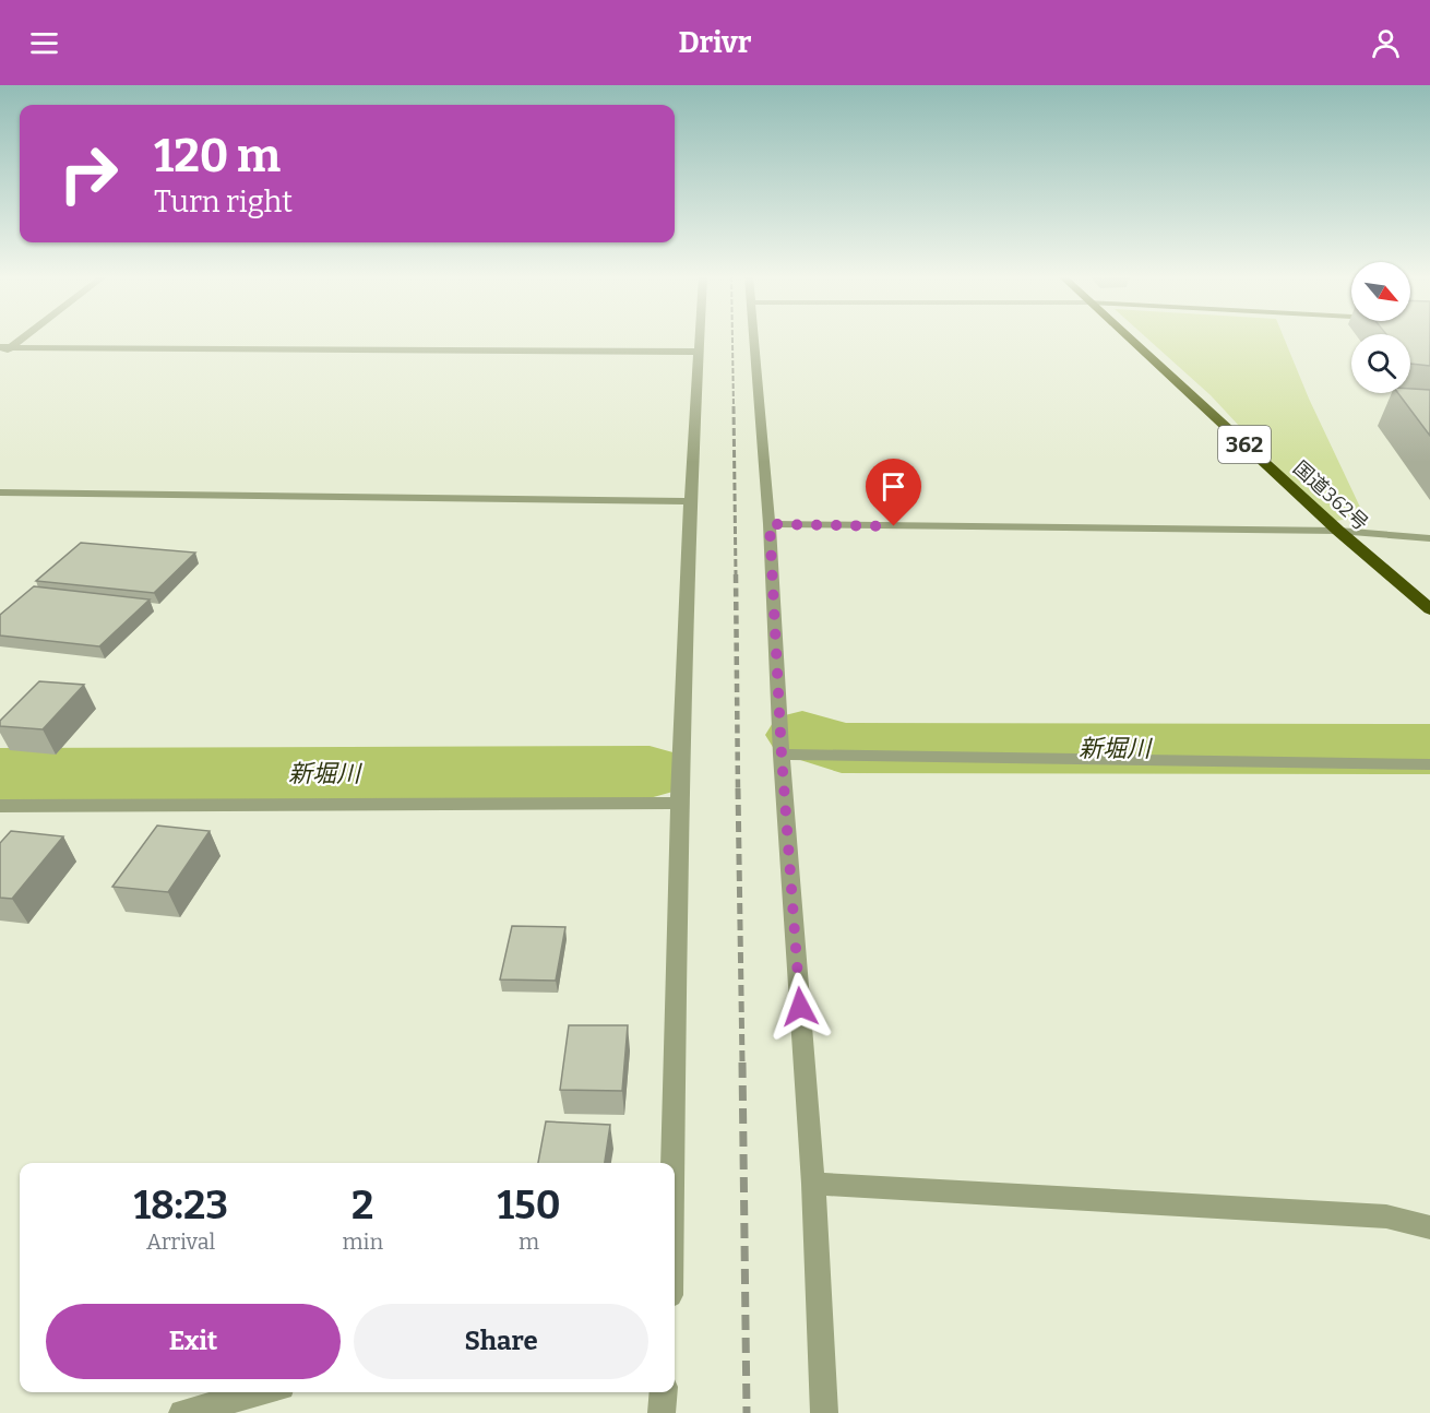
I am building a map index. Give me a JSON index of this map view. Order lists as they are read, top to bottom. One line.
{"streets":{"highway":["362","国道362号"]},"water":["新堀川"],"north":"bottom right","page":{"header":"Drivr","turn":["120 m","Turn right"],"eta":["18:23","Arrival","2","min","150","m"],"buttons":["Exit","Share"]}}
